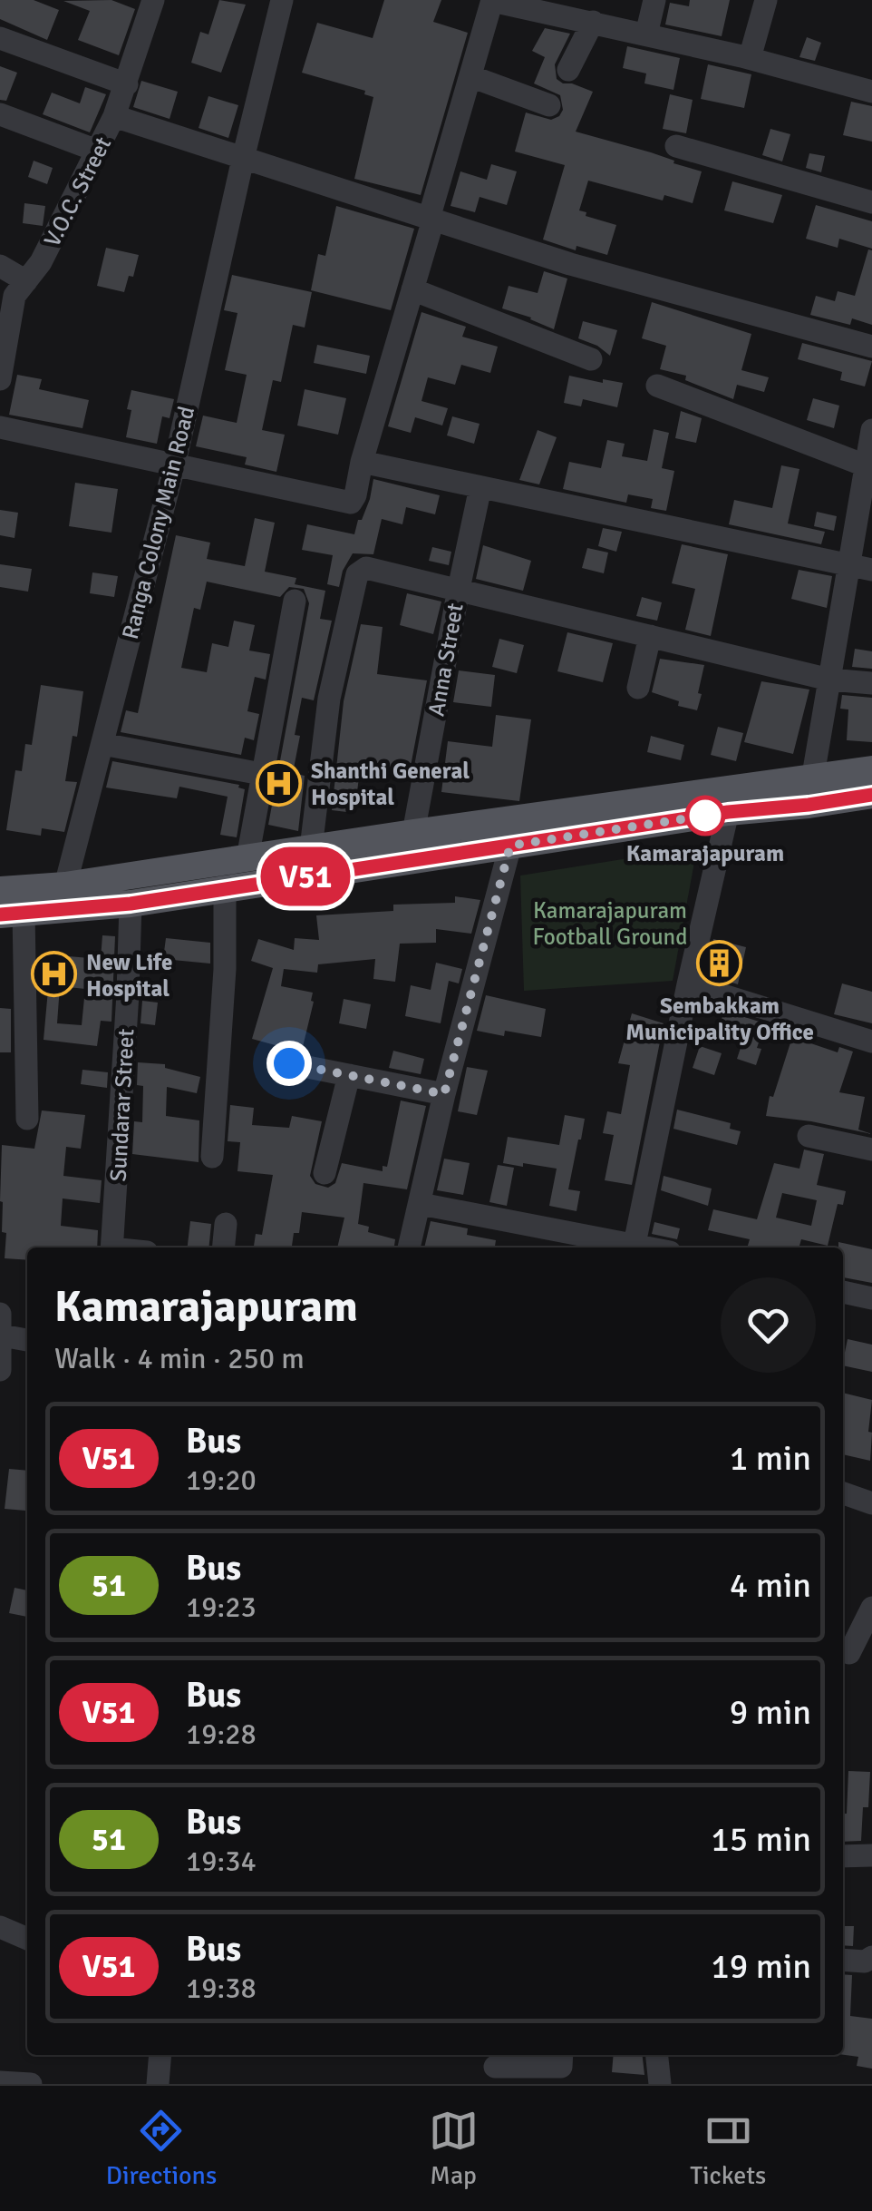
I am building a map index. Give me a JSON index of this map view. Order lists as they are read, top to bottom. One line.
{"streets":{"street":["V.O.C. Street","Ranga Colony Main Road","Anna Street","Sundarar Street"]},"parks":["Kamarajapuram Football Ground"],"places":{"hospital":["Shanthi General Hospital","New Life Hospital"],"other":["Kamarajapuram"],"building":["Sembakkam Municipality Office"]},"lines":["bus line V51"],"page":{"on_map":"V51","heading":["Kamarajapuram","Walk · 4 min · 250 m"],"list":[{"mark":"V51","name":"Bus","note":"19:20","value":"1 min"},{"mark":"51","name":"Bus","note":"19:23","value":"4 min"},{"mark":"V51","name":"Bus","note":"19:28","value":"9 min"},{"mark":"51","name":"Bus","note":"19:34","value":"15 min"},{"mark":"V51","name":"Bus","note":"19:38","value":"19 min"}],"tabs":["Directions","Map","Tickets"]}}
